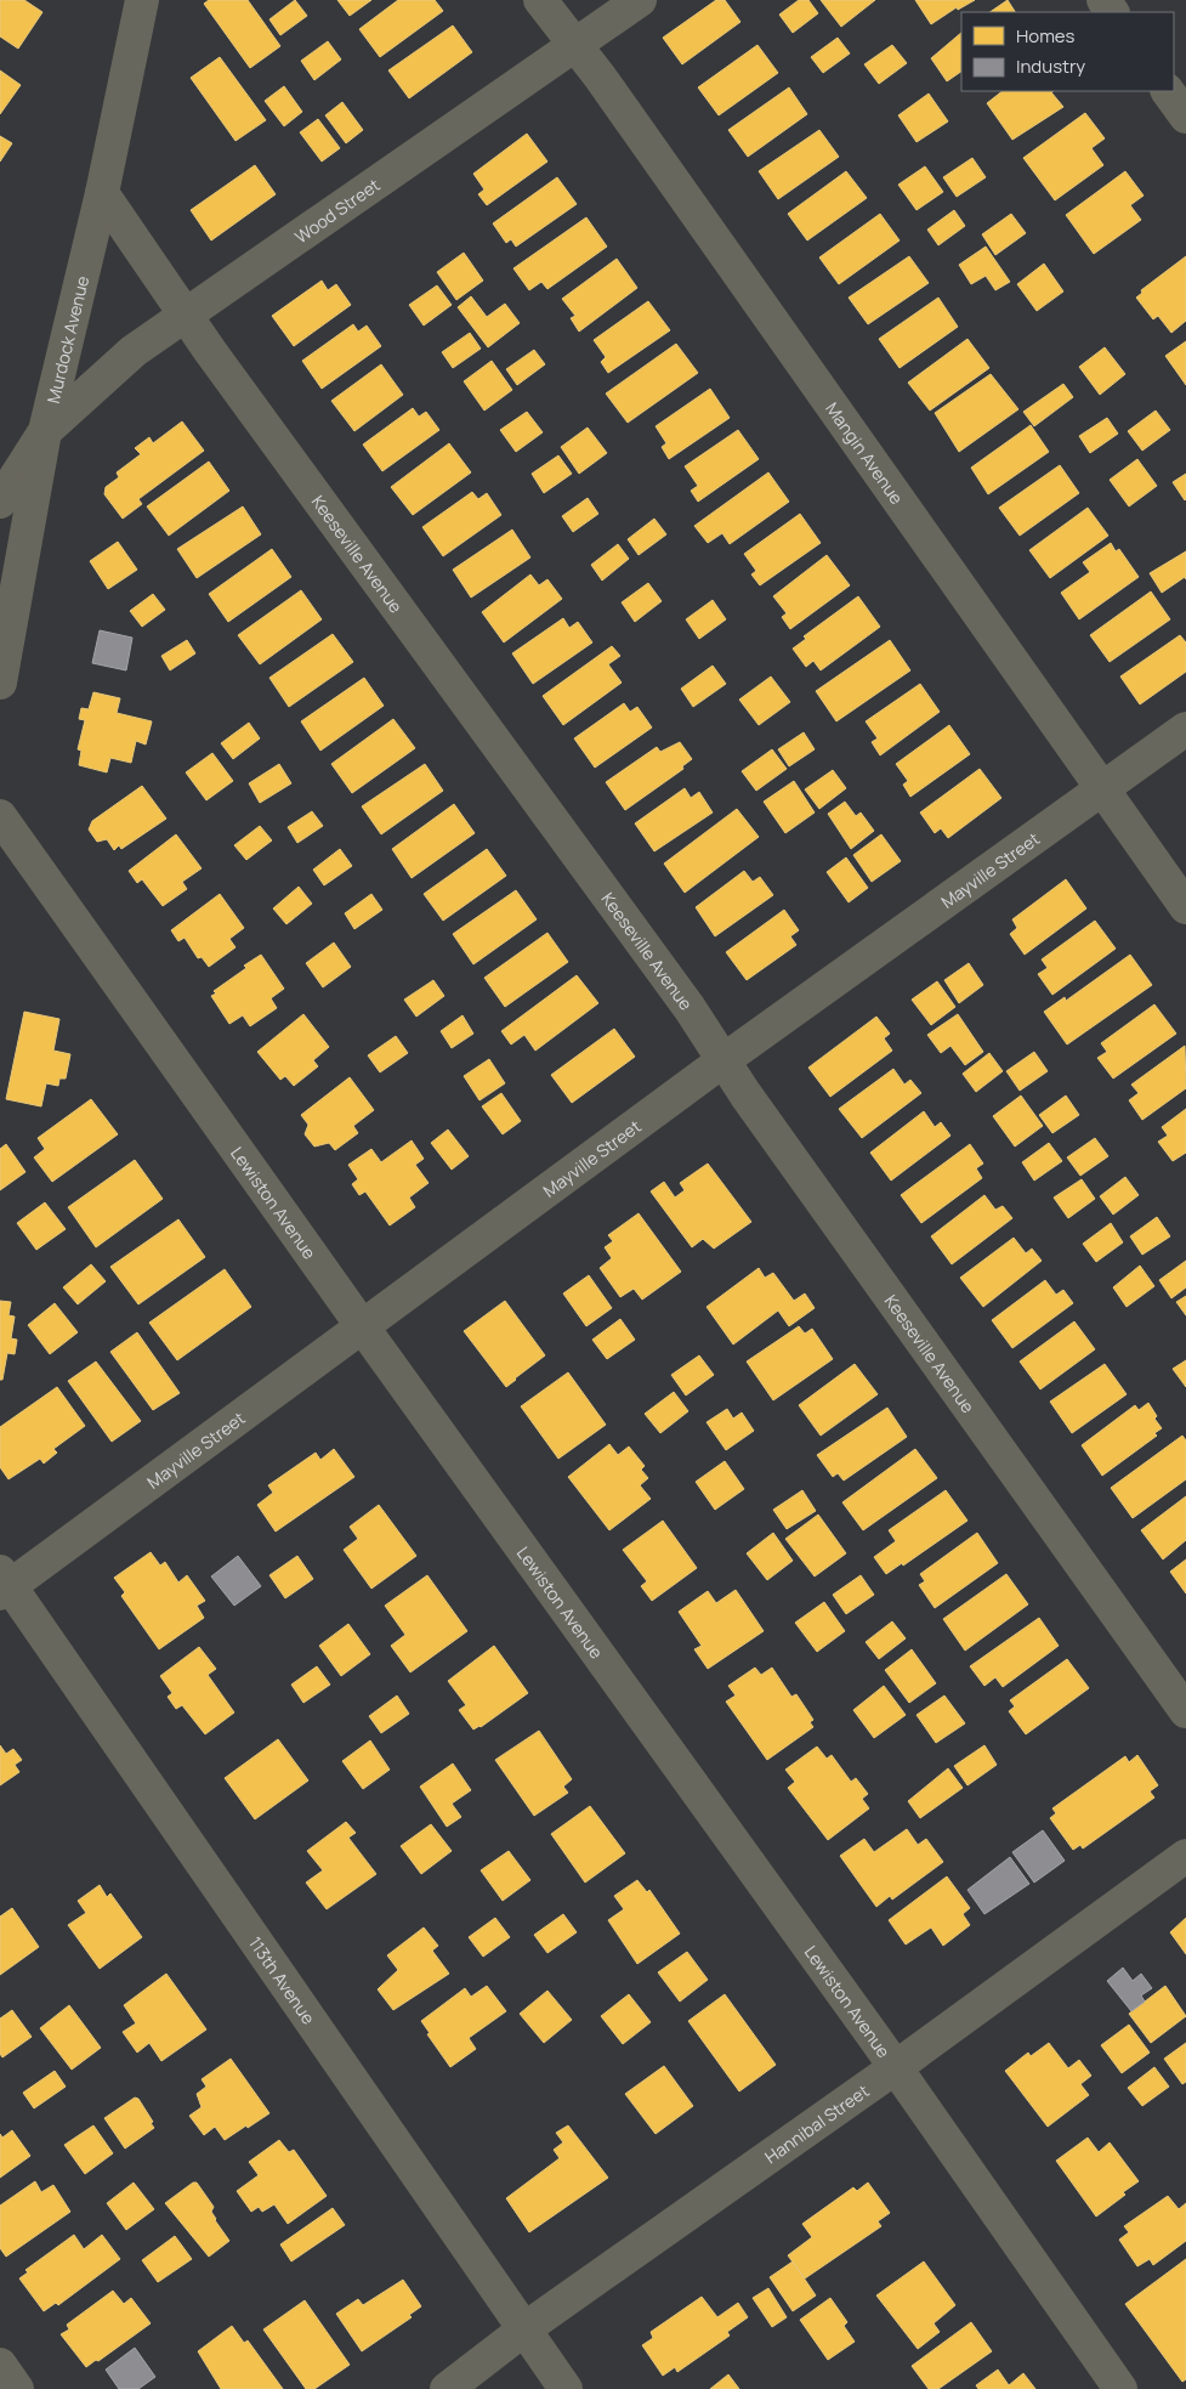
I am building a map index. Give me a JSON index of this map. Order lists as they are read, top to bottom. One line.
{"streets":{"street":["Wood Street","Murdock Avenue","Mangin Avenue","Keeseville Avenue","Mayville Street","Lewiston Avenue","113th Avenue","Hannibal Street"]},"crossings":[["Wood Street","Murdock Avenue"],["Wood Street","Mangin Avenue"],["Wood Street","Keeseville Avenue"],["Murdock Avenue","Keeseville Avenue"],["Mangin Avenue","Mayville Street"],["Keeseville Avenue","Mayville Street"],["Mayville Street","Lewiston Avenue"],["Mayville Street","113th Avenue"],["Lewiston Avenue","Hannibal Street"],["113th Avenue","Hannibal Street"]],"legend":["Homes","Industry"]}
